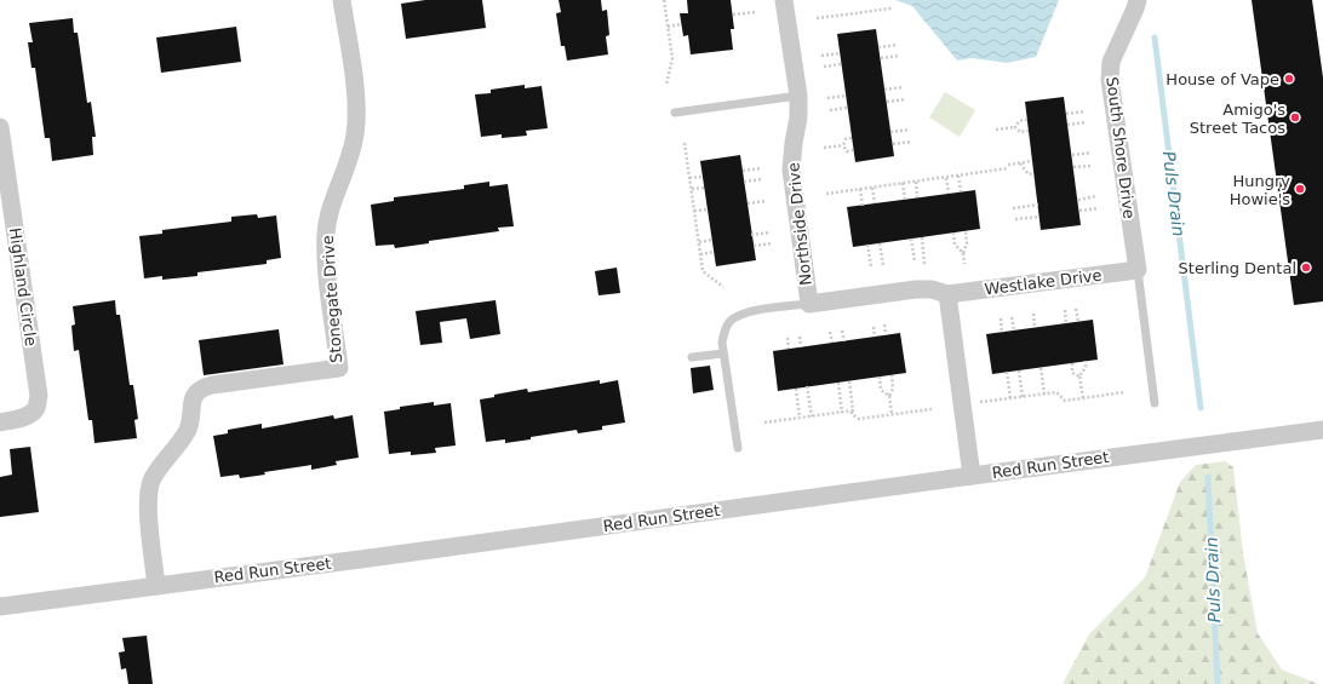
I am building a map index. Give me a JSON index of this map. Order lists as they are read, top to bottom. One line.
{"streets":{"street":["South Shore Drive","Northside Drive","Westlake Drive","Highland Circle","Stonegate Drive","Red Run Street"]},"crossings":[["South Shore Drive","Westlake Drive"],["Northside Drive","Westlake Drive"],["Stonegate Drive","Red Run Street"]],"water":["Puls Drain"],"places":["House of Vape","Amigo's Street Tacos","Hungry Howie's","Sterling Dental"]}
